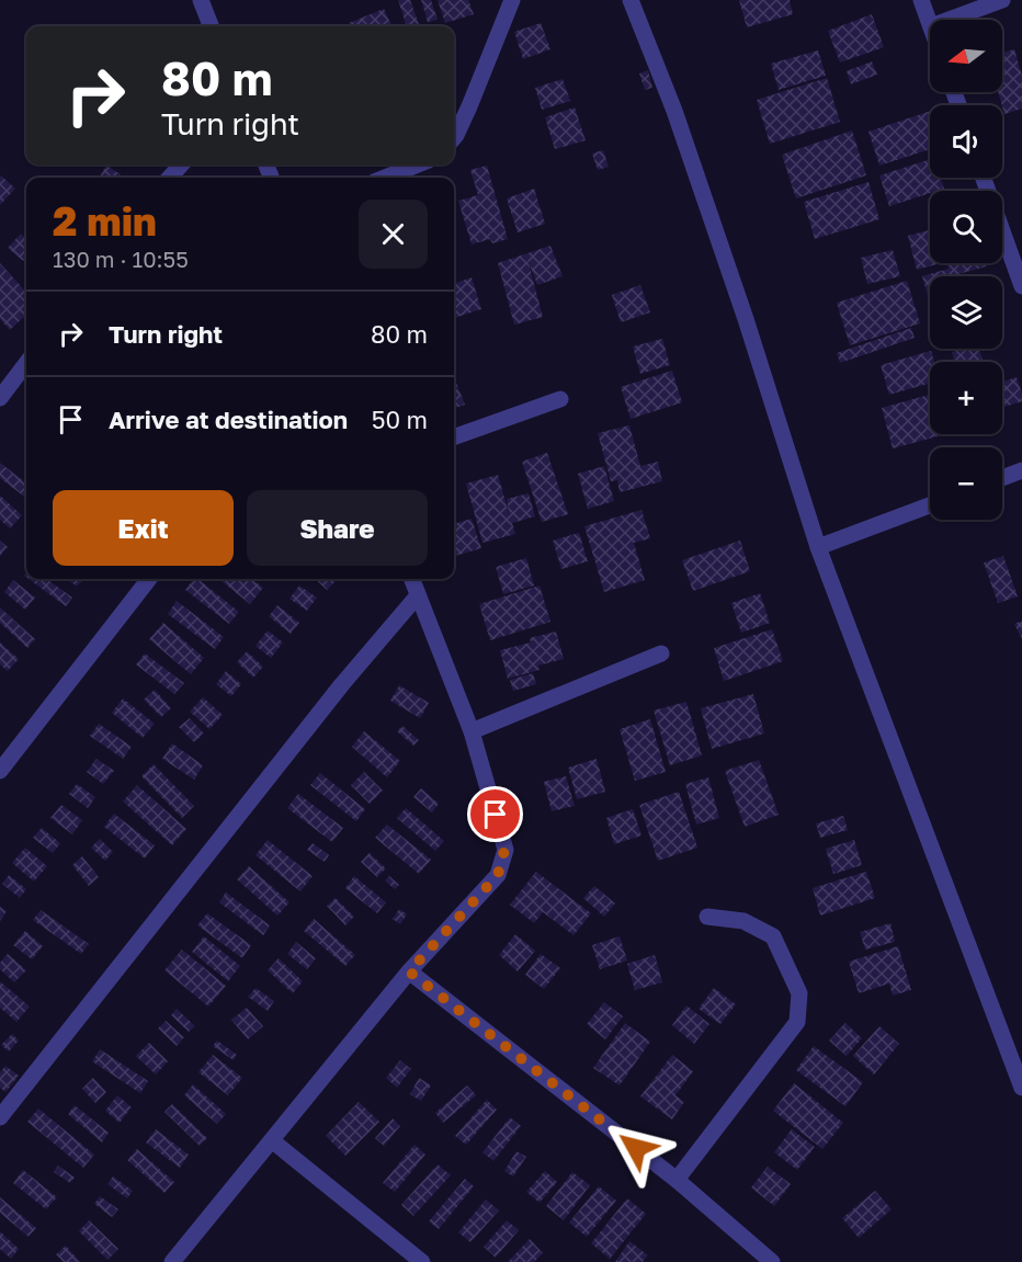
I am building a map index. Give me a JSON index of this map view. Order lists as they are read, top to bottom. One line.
{"north":"left","page":{"map_buttons":["+","−"],"turn":["80 m","Turn right"],"heading":["2 min","130 m · 10:55"],"list":[{"name":"Turn right","value":"80 m"},{"name":"Arrive at destination","value":"50 m"}],"buttons":["Exit","Share"]}}
